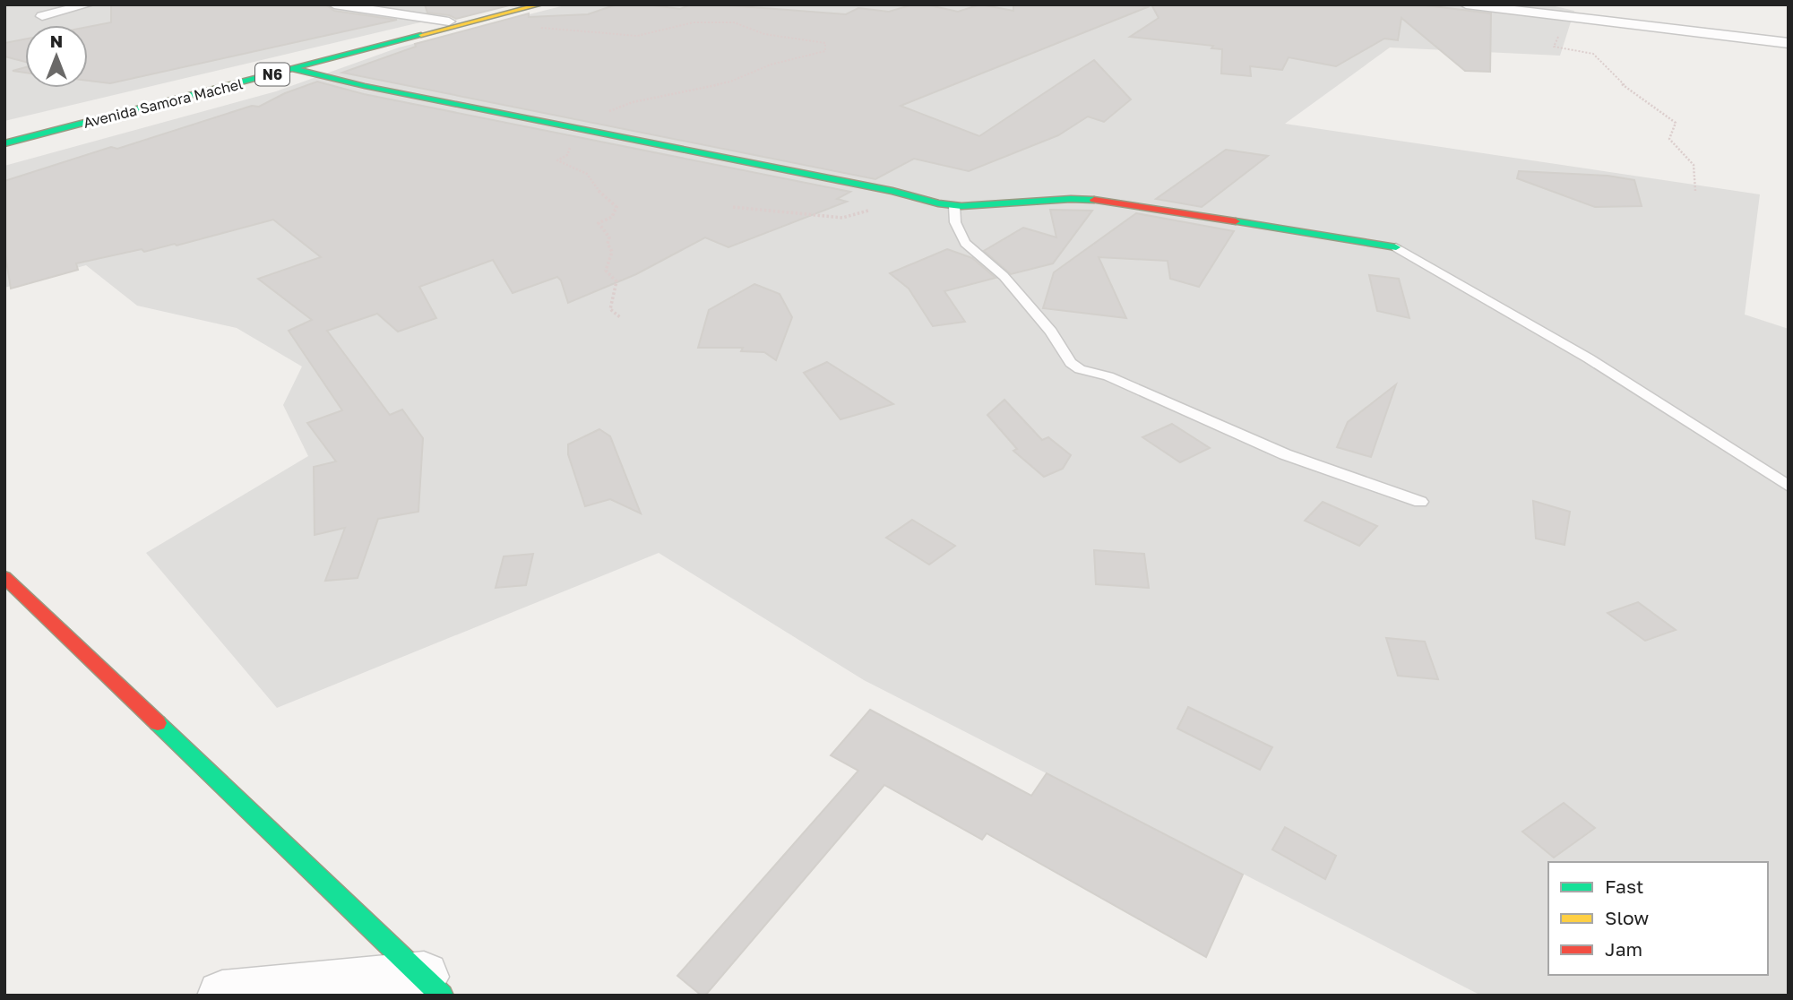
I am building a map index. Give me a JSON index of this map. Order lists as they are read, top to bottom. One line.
{"streets":{"main road":["N6","Avenida Samora Machel"]},"legend":["Fast","Slow","Jam"],"north":"top"}
